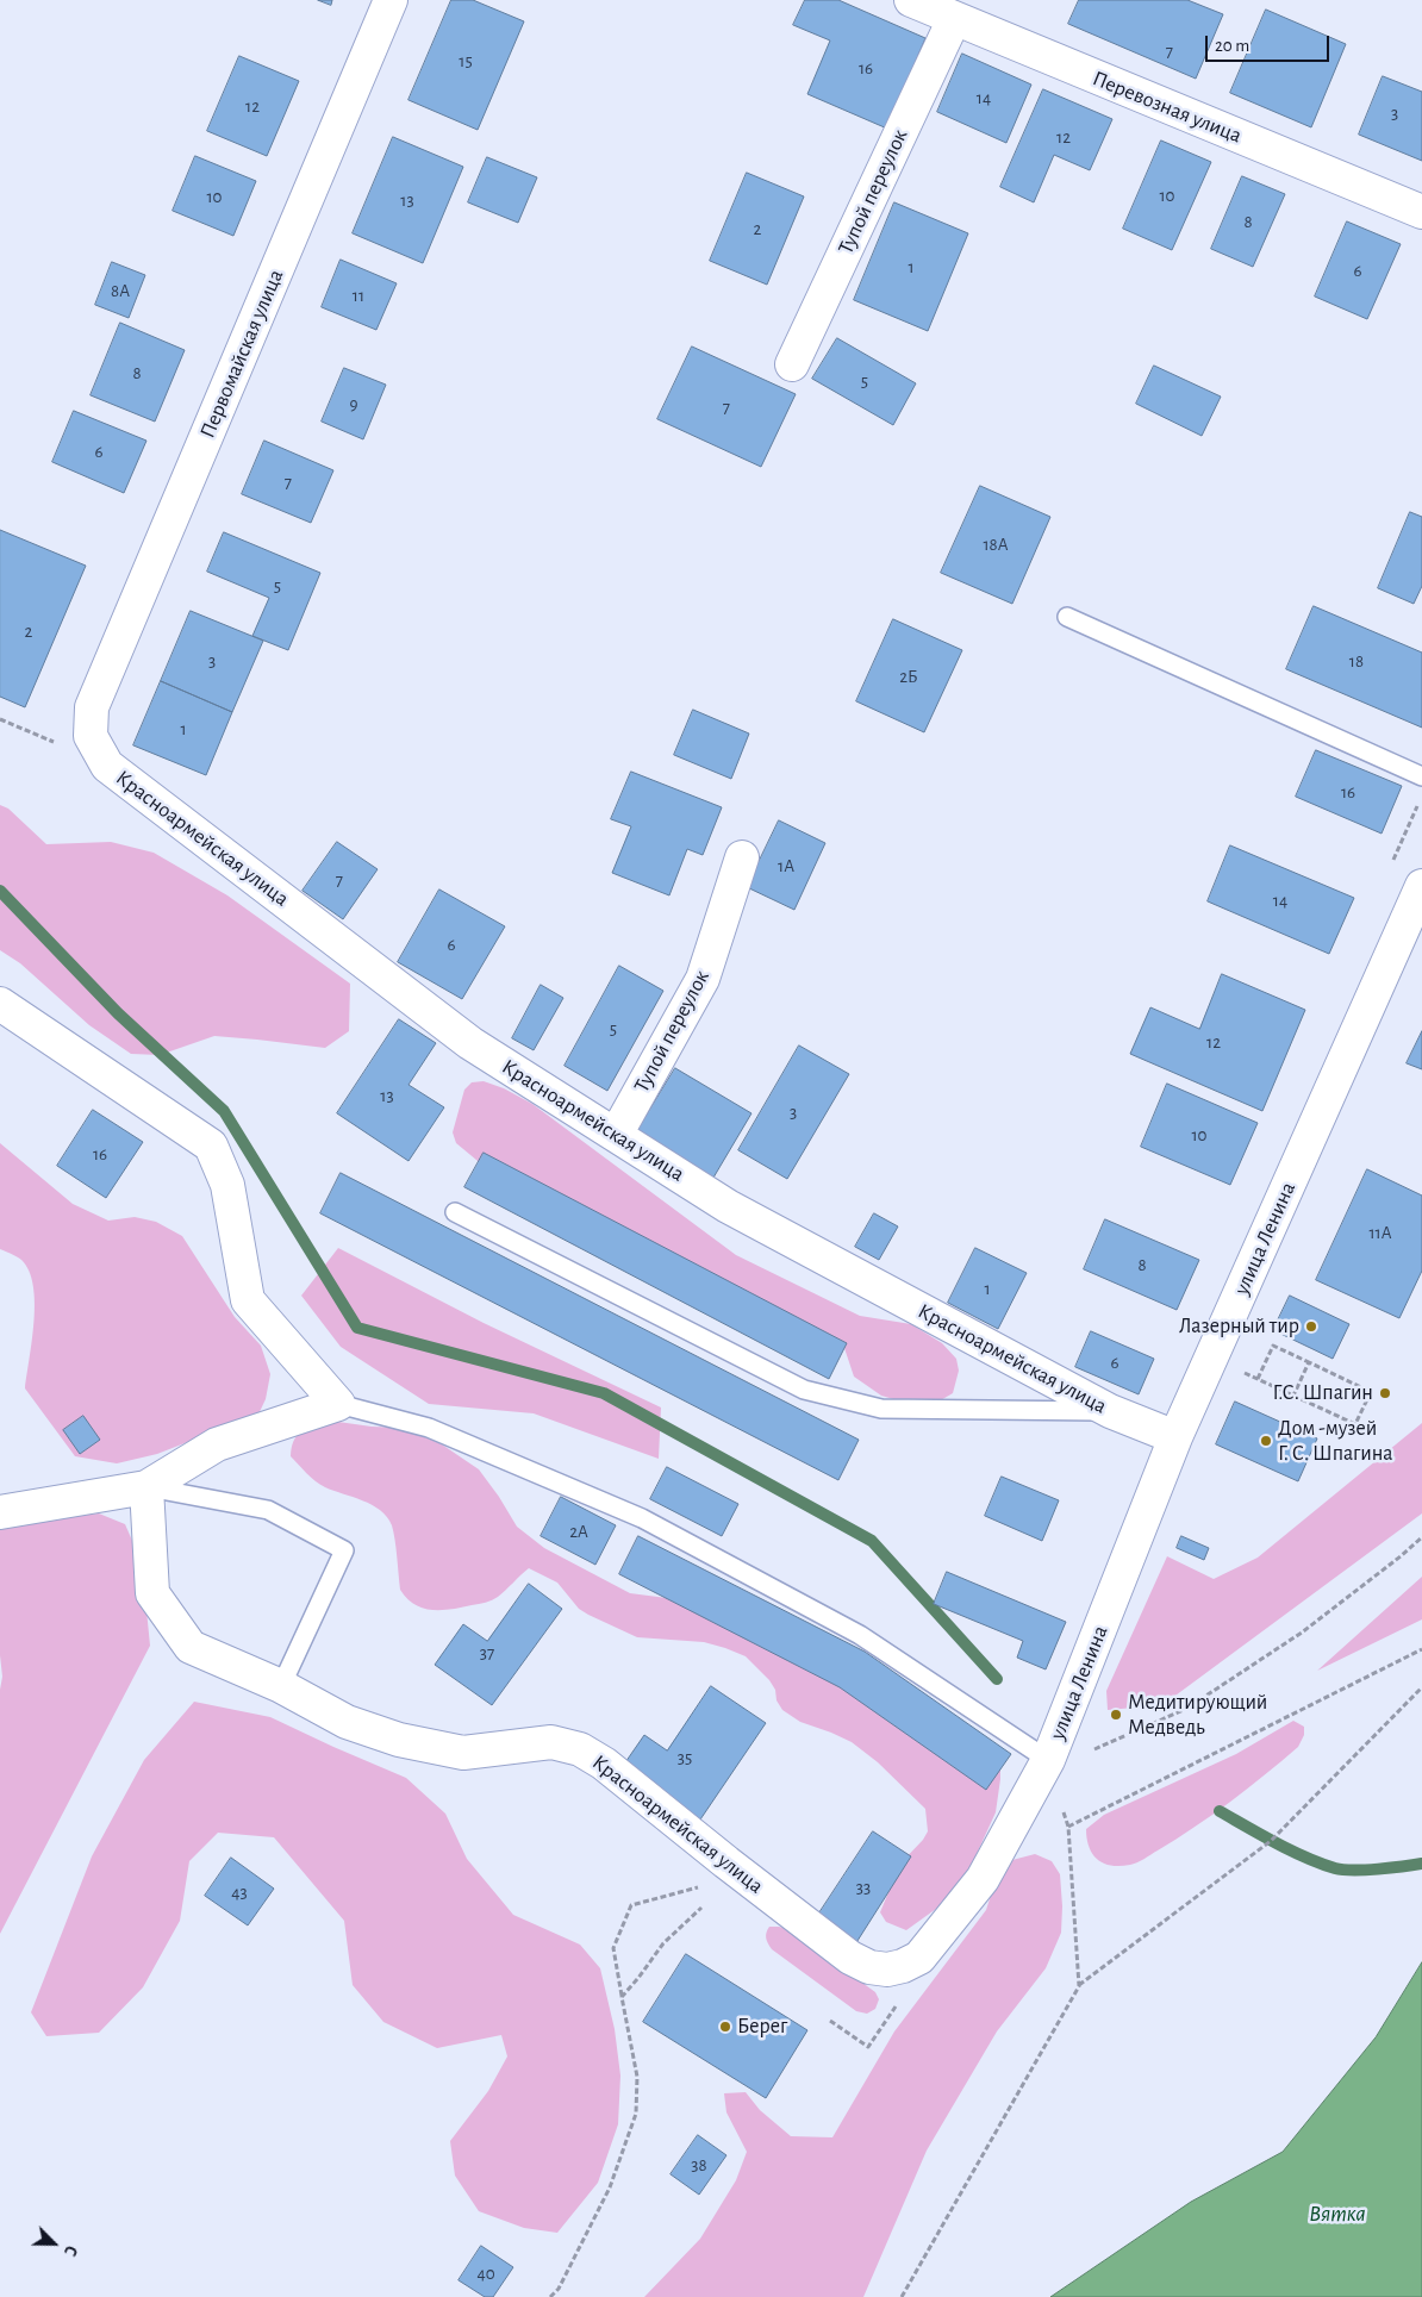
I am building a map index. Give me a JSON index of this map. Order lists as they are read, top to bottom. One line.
{"streets":{"street":["Перевозная улица","Тупой переулок","Первомайская улица","Красноармейская улица","улица Ленина"]},"crossings":[["Перевозная улица","Тупой переулок"],["Тупой переулок","Красноармейская улица"],["Первомайская улица","Красноармейская улица"],["Красноармейская улица","улица Ленина"]],"water":["Вятка"],"places":["Лазерный тир","Г.С. Шпагин","Дом -музей Г. С. Шпагина","Медитирующий Медведь","Берег"],"house_numbers":["7","15","16","14","12","3","12","10","10","13","8","2","1","6","8А","11","8","5","9","7","6","7","18А","5","2","3","18","2Б","1","16","1А","7","14","6","5","12","13","3","10","16","11А","8","1","6","2А","37","35","33","43","38","40"],"scale_bar":"20 m","north":"bottom right"}
